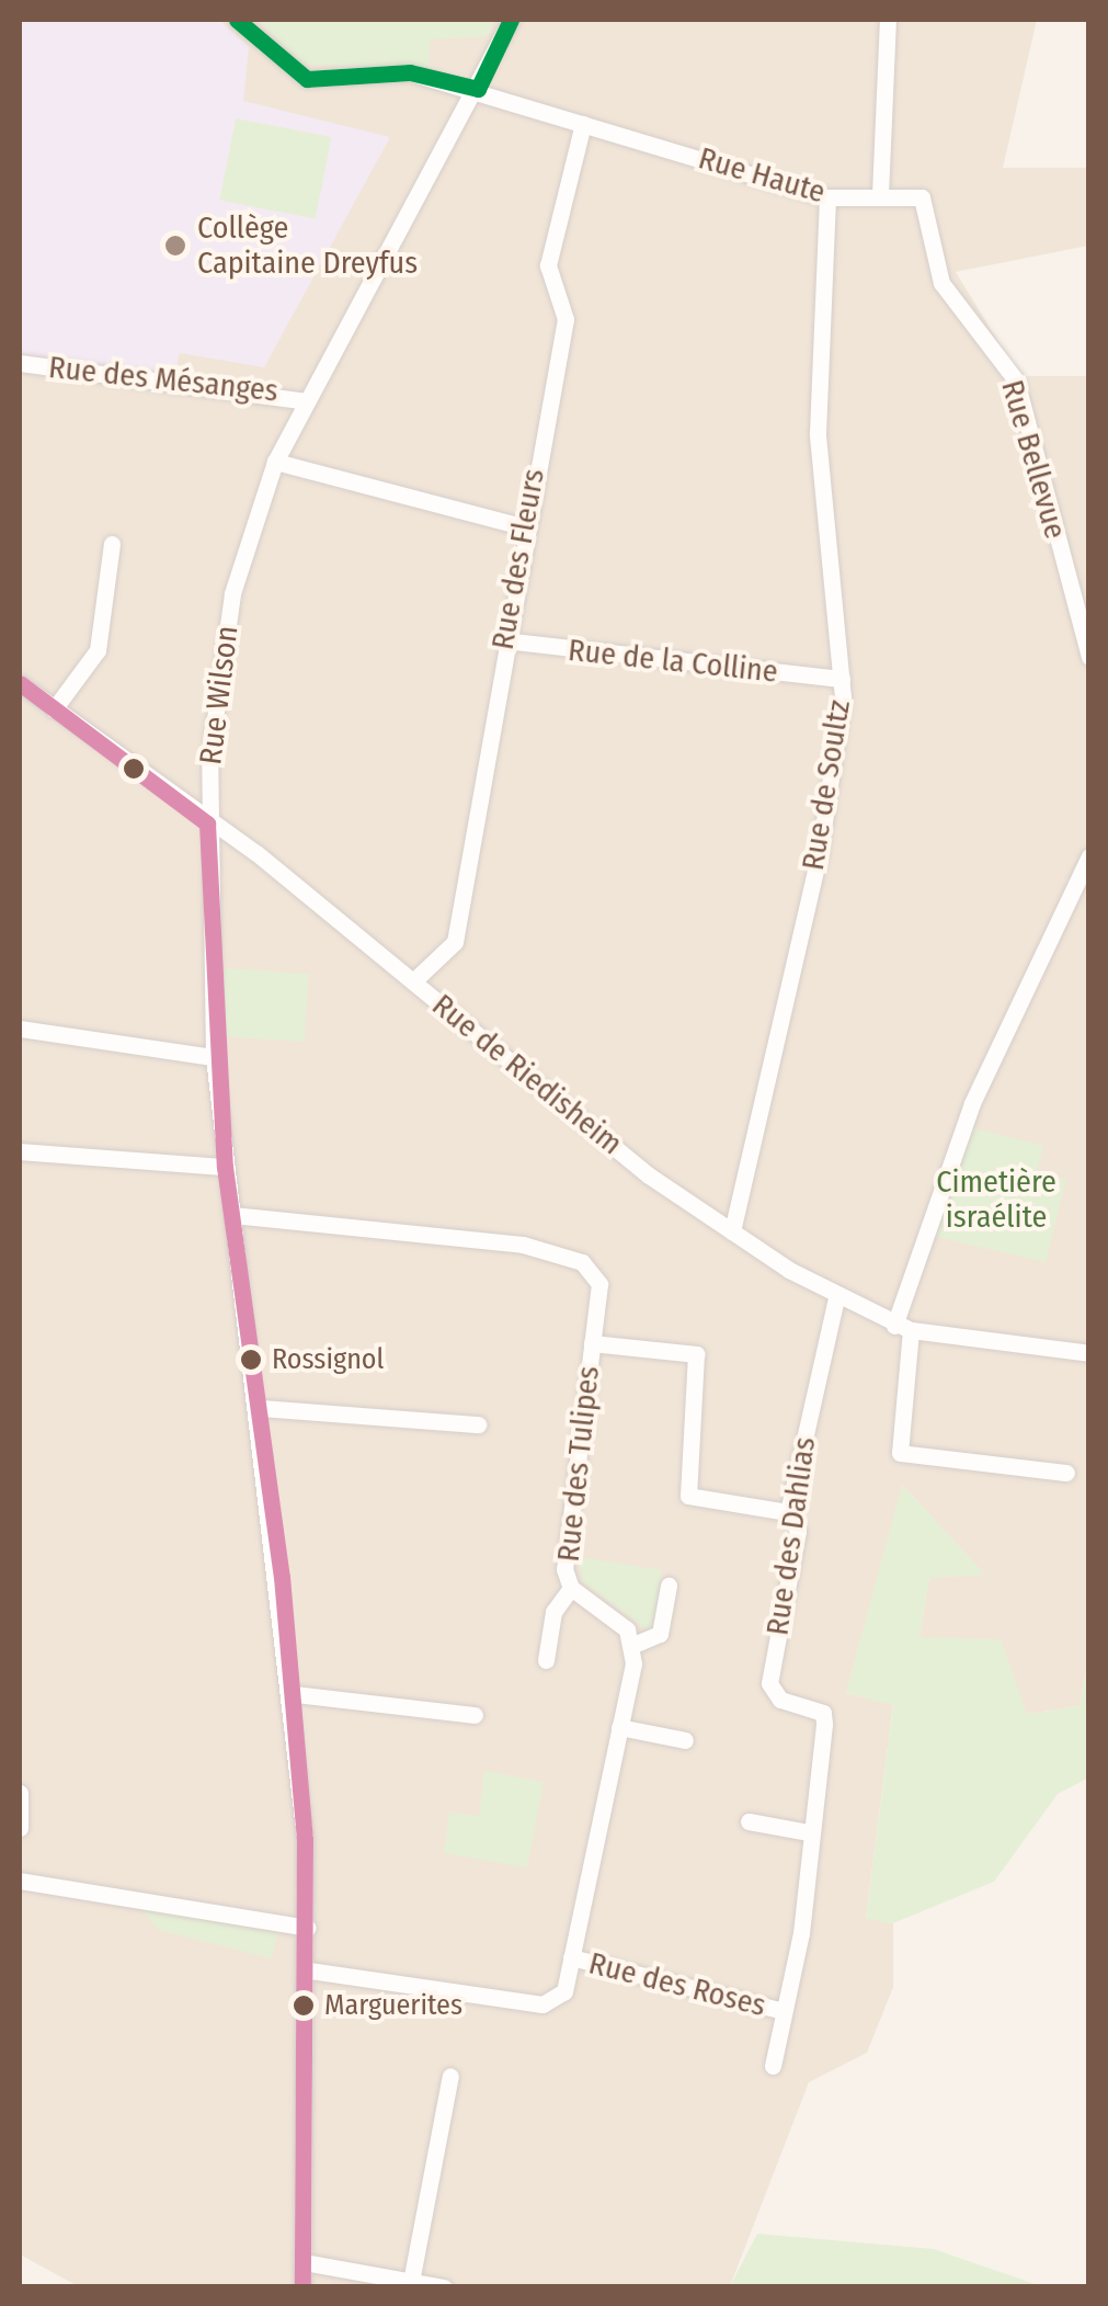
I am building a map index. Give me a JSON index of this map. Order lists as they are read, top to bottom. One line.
{"streets":{"street":["Rue Haute","Rue des Mésanges","Rue Bellevue","Rue des Fleurs","Rue de la Colline","Rue Wilson","Rue de Soultz","Rue de Riedisheim","Rue des Tulipes","Rue des Dahlias","Rue des Roses"]},"crossings":[["Rue Haute","Rue Bellevue"],["Rue Haute","Rue des Fleurs"],["Rue Haute","Rue Wilson"],["Rue Haute","Rue de Soultz"],["Rue des Mésanges","Rue Wilson"],["Rue des Fleurs","Rue de la Colline"],["Rue des Fleurs","Rue de Riedisheim"],["Rue de la Colline","Rue de Soultz"],["Rue Wilson","Rue de Riedisheim"],["Rue Wilson","Rue des Tulipes"],["Rue de Soultz","Rue de Riedisheim"],["Rue de Riedisheim","Rue des Dahlias"],["Rue des Dahlias","Rue des Roses"]],"parks":["Cimetière israélite"],"places":["Collège Capitaine Dreyfus","Rossignol","Marguerites"]}
